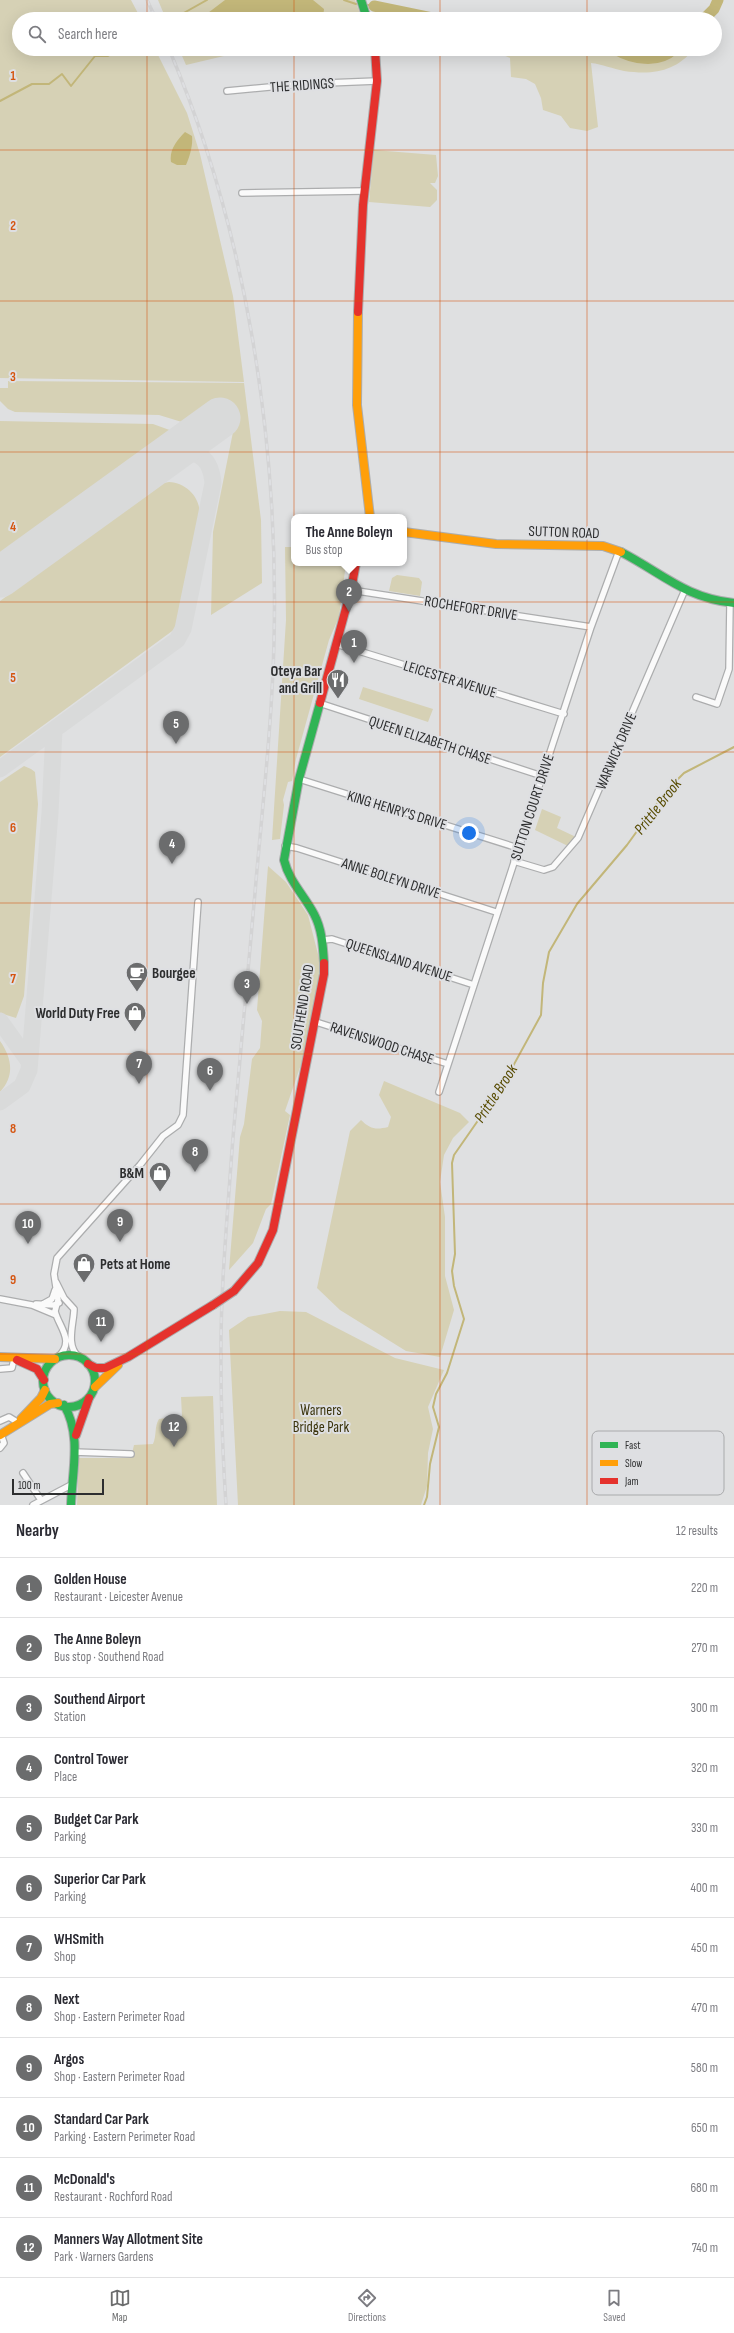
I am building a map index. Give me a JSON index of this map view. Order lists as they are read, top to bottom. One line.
{"streets":{"street":["THE RIDINGS","SUTTON ROAD","ROCHEFORT DRIVE","LEICESTER AVENUE","QUEEN ELIZABETH CHASE","WARWICK DRIVE","SUTTON COURT DRIVE","KING HENRY'S DRIVE","ANNE BOLEYN DRIVE","QUEENSLAND AVENUE","SOUTHEND ROAD","RAVENSWOOD CHASE"]},"crossings":[["SUTTON ROAD","WARWICK DRIVE"],["SUTTON ROAD","SUTTON COURT DRIVE"],["ROCHEFORT DRIVE","SUTTON COURT DRIVE"],["ROCHEFORT DRIVE","SOUTHEND ROAD"],["LEICESTER AVENUE","SUTTON COURT DRIVE"],["LEICESTER AVENUE","SOUTHEND ROAD"],["QUEEN ELIZABETH CHASE","SUTTON COURT DRIVE"],["QUEEN ELIZABETH CHASE","SOUTHEND ROAD"],["WARWICK DRIVE","SUTTON COURT DRIVE"],["SUTTON COURT DRIVE","KING HENRY'S DRIVE"],["SUTTON COURT DRIVE","ANNE BOLEYN DRIVE"],["SUTTON COURT DRIVE","QUEENSLAND AVENUE"],["SUTTON COURT DRIVE","RAVENSWOOD CHASE"],["KING HENRY'S DRIVE","SOUTHEND ROAD"],["ANNE BOLEYN DRIVE","SOUTHEND ROAD"],["QUEENSLAND AVENUE","SOUTHEND ROAD"],["SOUTHEND ROAD","RAVENSWOOD CHASE"]],"water":["Prittle Brook"],"parks":["Warners Bridge Park"],"places":{"restaurant":["Oteya Bar and Grill"],"cafe":["Bourgee"],"shop":["World Duty Free","B&M","Pets at Home"]},"legend":["Fast","Slow","Jam"],"scale_bar":"100 m","page":{"search":"Search here","popup":["The Anne Boleyn","Bus stop"],"pins":["2","1","5","4","3","7","6","8","9","10","11","12"],"scale":"100 m","heading":["Nearby","12 results"],"list":[{"mark":"1","name":"Golden House","note":"Restaurant · Leicester Avenue","value":"220 m"},{"mark":"2","name":"The Anne Boleyn","note":"Bus stop · Southend Road","value":"270 m"},{"mark":"3","name":"Southend Airport","note":"Station","value":"300 m"},{"mark":"4","name":"Control Tower","note":"Place","value":"320 m"},{"mark":"5","name":"Budget Car Park","note":"Parking","value":"330 m"},{"mark":"6","name":"Superior Car Park","note":"Parking","value":"400 m"},{"mark":"7","name":"WHSmith","note":"Shop","value":"450 m"},{"mark":"8","name":"Next","note":"Shop · Eastern Perimeter Road","value":"470 m"},{"mark":"9","name":"Argos","note":"Shop · Eastern Perimeter Road","value":"580 m"},{"mark":"10","name":"Standard Car Park","note":"Parking · Eastern Perimeter Road","value":"650 m"},{"mark":"11","name":"McDonald's","note":"Restaurant · Rochford Road","value":"680 m"},{"mark":"12","name":"Manners Way Allotment Site","note":"Park · Warners Gardens","value":"740 m"}],"nav":["Map","Directions","Saved"]},"grid":{"rows":["1","2","3","4","5","6","7","8","9"]}}
